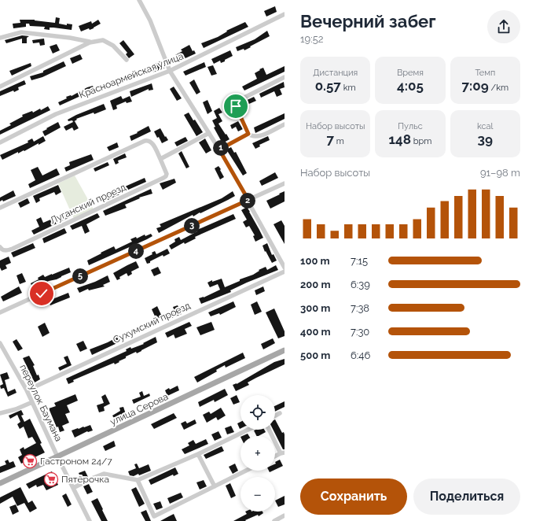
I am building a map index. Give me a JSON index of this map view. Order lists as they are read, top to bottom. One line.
{"streets":{"main road":["улица Серова"],"street":["Красноармейская улица","Луганский проезд","Сухумский проезд","переулок Баумана"]},"crossings":[["Сухумский проезд","переулок Баумана"],["переулок Баумана","улица Серова"]],"places":{"supermarket":["Гастроном 24/7","Пятёрочка"]},"page":{"heading":["Вечерний забег","19:52"],"stats":[["Дистанция","0.57 km"],["Время","4:05"],["Темп","7:09 /km"],["Набор высоты","7 m"],["Пульс","148 bpm"],["kcal","39"]],"pins":["1","2","3","4","5"],"chart":["Набор высоты","91–98 m"],"list":[{"name":"100 m","note":"7:15"},{"name":"200 m","note":"6:39"},{"name":"300 m","note":"7:38"},{"name":"400 m","note":"7:30"},{"name":"500 m","note":"6:46"}],"map_buttons":["+","−"],"buttons":["Сохранить","Поделиться"]}}
